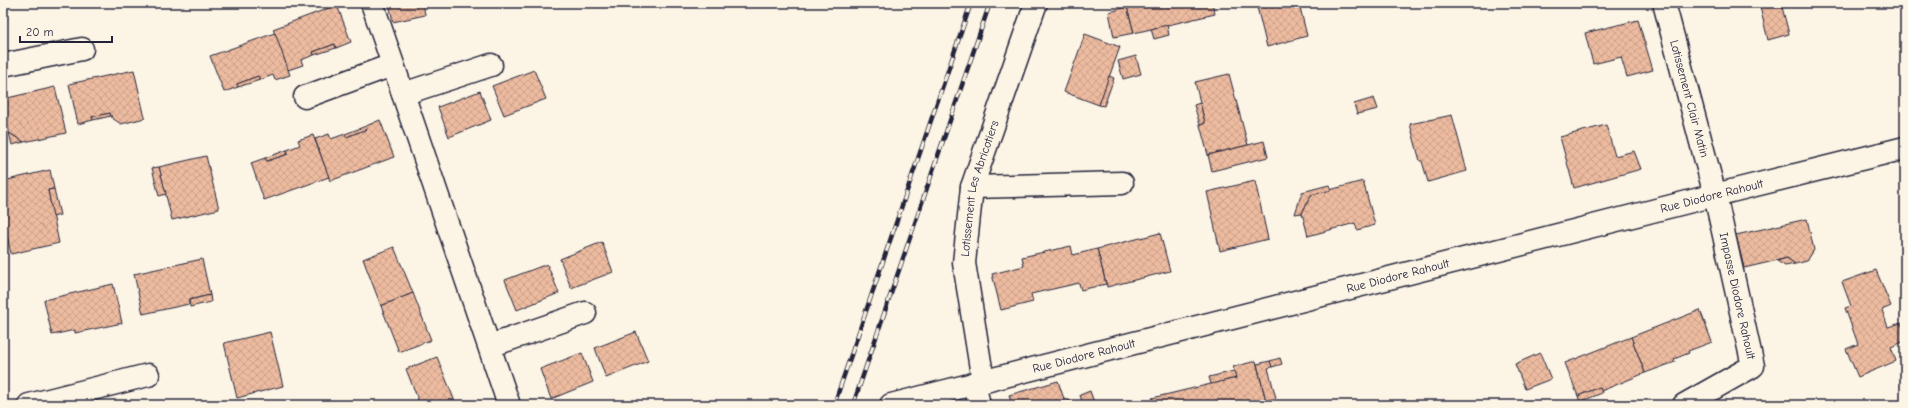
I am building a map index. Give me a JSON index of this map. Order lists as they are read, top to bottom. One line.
{"streets":{"street":["Lotissement Clair Matin","Lotissement Les Abricotiers","Rue Diodore Rahoult","Impasse Diodore Rahoult"]},"crossings":[["Lotissement Clair Matin","Rue Diodore Rahoult"],["Lotissement Clair Matin","Impasse Diodore Rahoult"],["Lotissement Les Abricotiers","Rue Diodore Rahoult"],["Rue Diodore Rahoult","Impasse Diodore Rahoult"]],"scale_bar":"20 m"}
